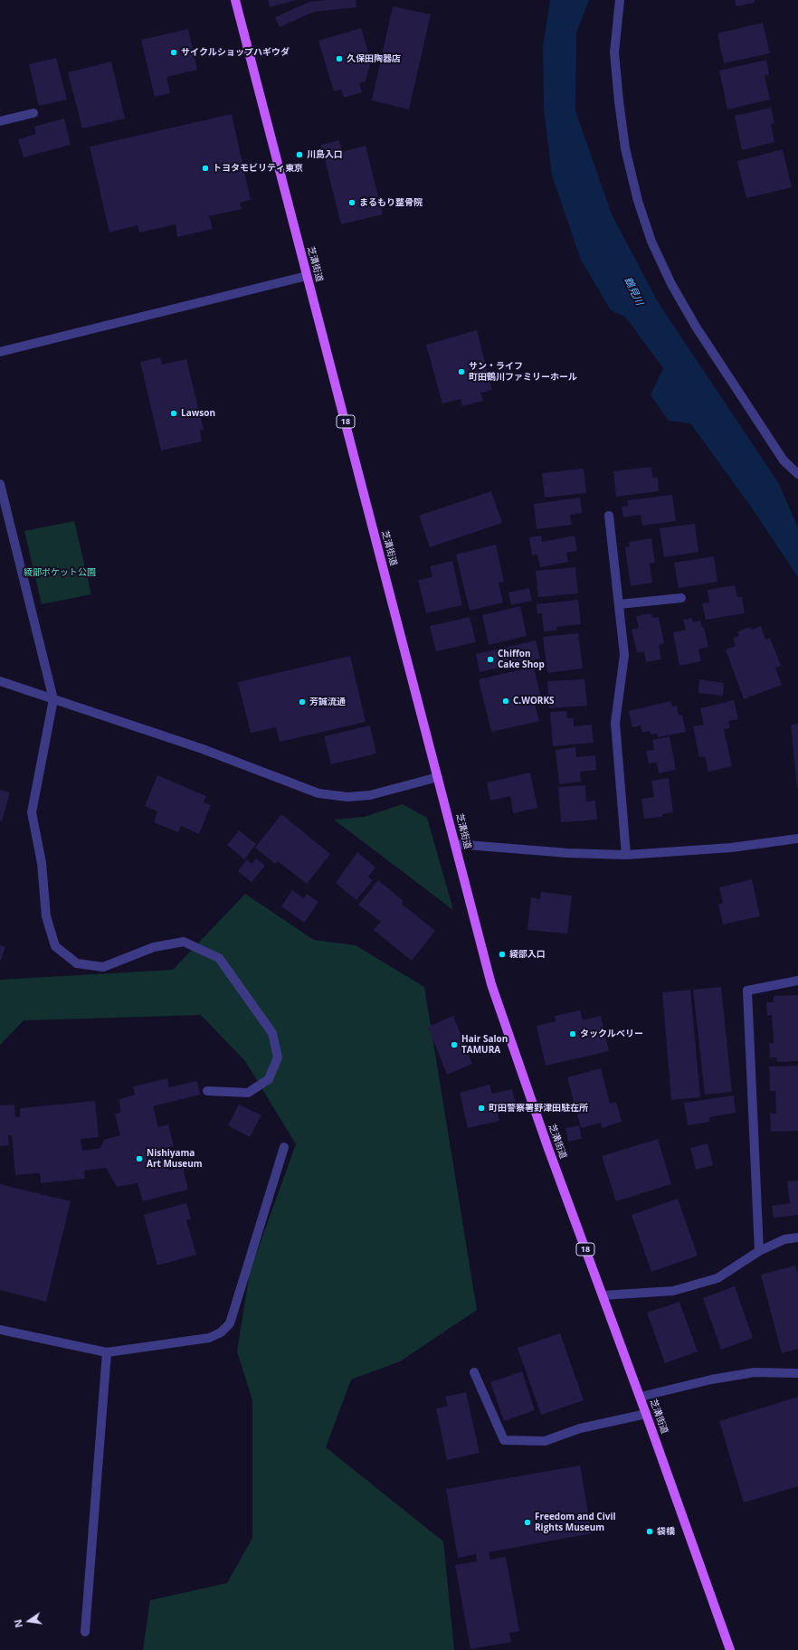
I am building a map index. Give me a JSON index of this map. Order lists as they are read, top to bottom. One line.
{"streets":{"main road":["芝溝街道","18"]},"water":["鶴見川"],"parks":["綾部ポケット公園"],"places":["サイクルショップハギウダ","久保田陶器店","川島入口","トヨタモビリティ東京","まるもり整骨院","サン・ライフ 町田鶴川ファミリーホール","Lawson","Chiffon Cake Shop","C.WORKS","芳誠流通","綾部入口","タックルベリー","Hair Salon TAMURA","町田警察署野津田駐在所","Nishiyama Art Museum","Freedom and Civil Rights Museum","袋橋"],"north":"left"}
